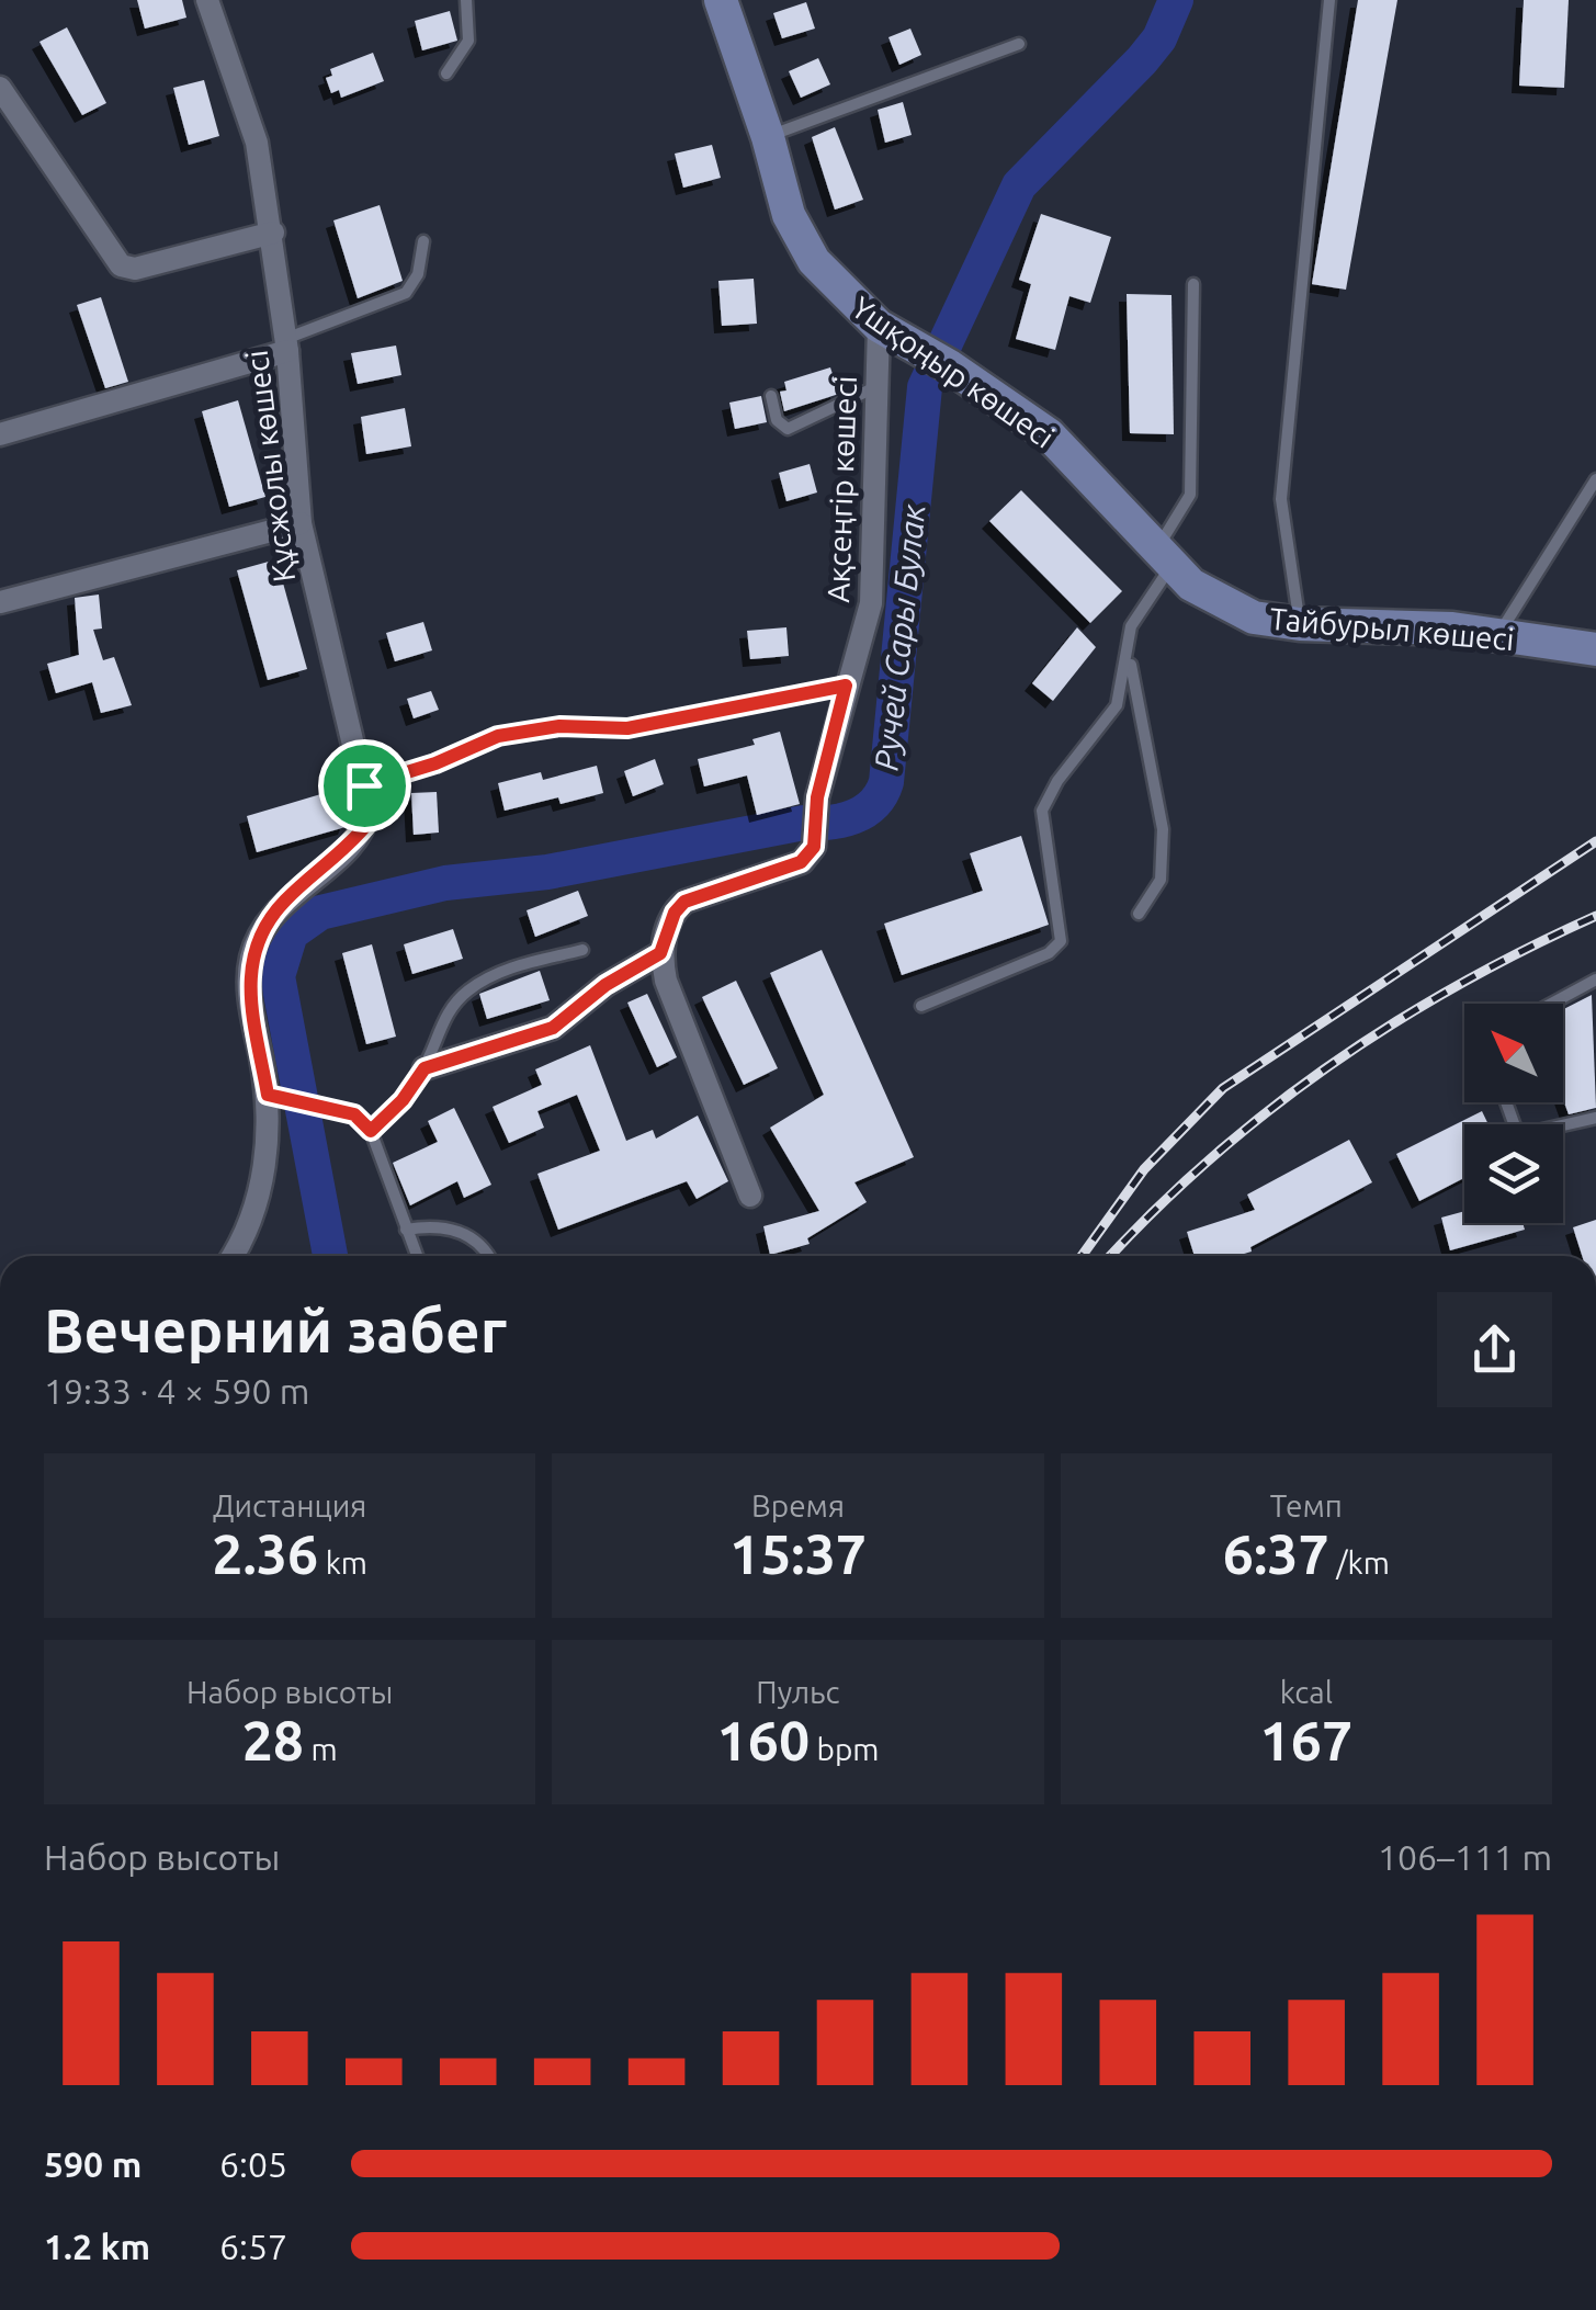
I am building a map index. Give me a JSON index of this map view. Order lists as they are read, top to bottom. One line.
{"streets":{"main road":["Үшқоңыр көшесі","Тайбурыл көшесі"],"street":["Құсжолы көшесі","Ақсеңгір көшесі"]},"crossings":[["Үшқоңыр көшесі","Ақсеңгір көшесі"],["Үшқоңыр көшесі","Тайбурыл көшесі"]],"water":["Ручей Сары Булак"],"north":"top left","page":{"heading":["Вечерний забег","19:33 · 4 × 590 m"],"stats":[["Дистанция","2.36 km"],["Время","15:37"],["Темп","6:37 /km"],["Набор высоты","28 m"],["Пульс","160 bpm"],["kcal","167"]],"chart":["Набор высоты","106–111 m"],"list":[{"name":"590 m","note":"6:05"},{"name":"1.2 km","note":"6:57"}]}}
